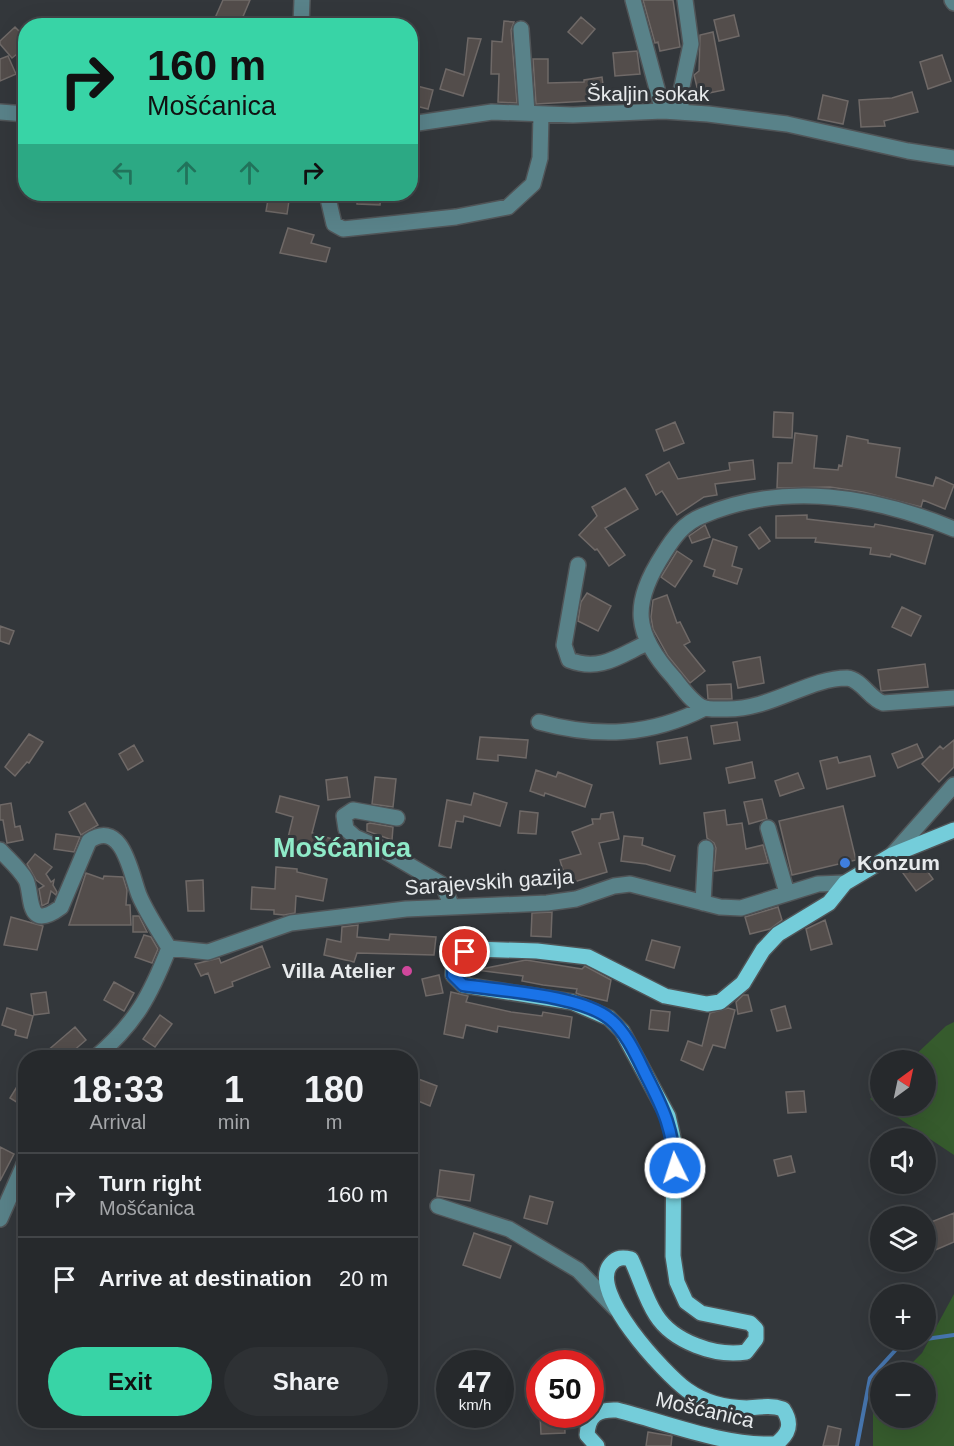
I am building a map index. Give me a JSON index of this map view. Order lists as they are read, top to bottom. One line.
{"streets":{"main road":["Mošćanica"],"street":["Škaljin sokak","Sarajevskih gazija"]},"crossings":[["Sarajevskih gazija","Mošćanica"]],"districts":["Mošćanica"],"places":["Konzum","Villa Atelier"],"north":"top right","page":{"turn":["160 m","Mošćanica"],"map_buttons":["+","−"],"eta":["18:33","Arrival","1","min","180","m"],"list":[{"name":"Turn right","note":"Mošćanica","value":"160 m"},{"name":"Arrive at destination","value":"20 m"}],"buttons":["Exit","Share"],"speed":"47 km/h","limit":"50"}}
